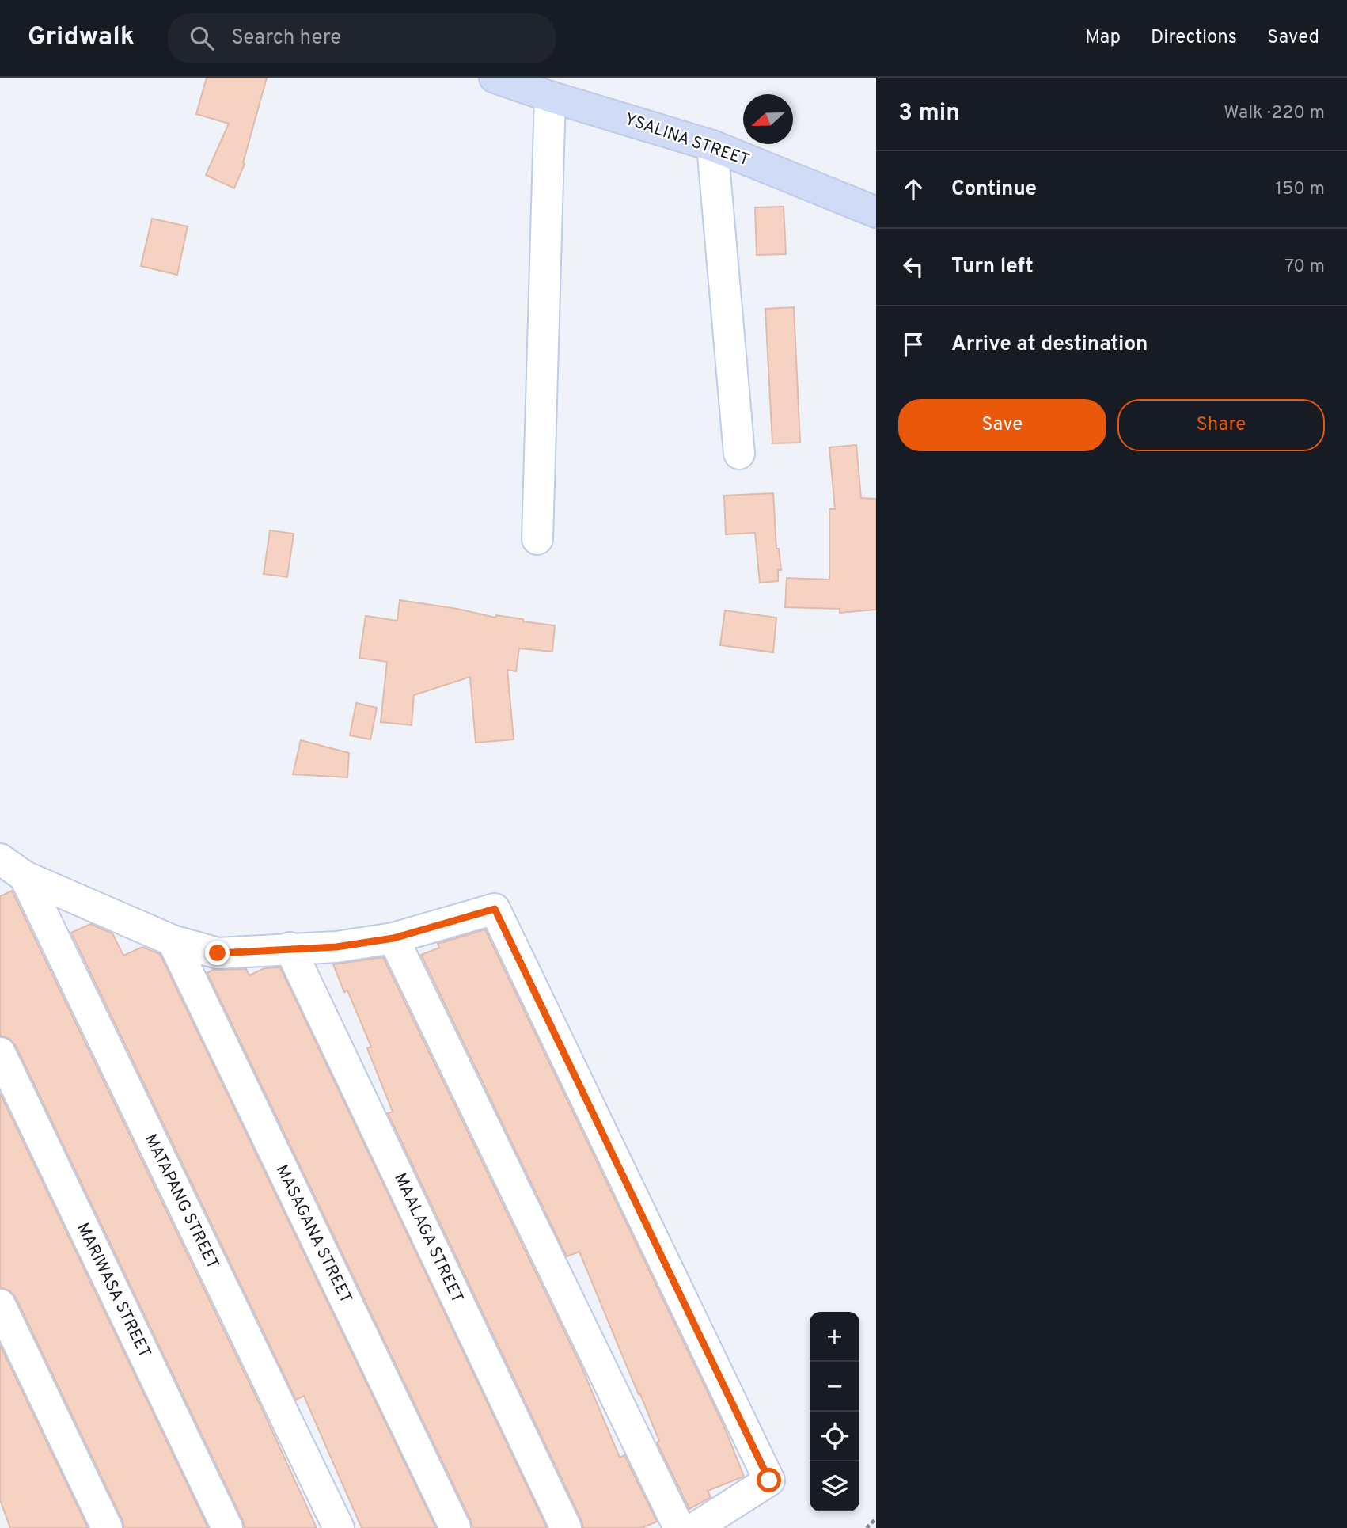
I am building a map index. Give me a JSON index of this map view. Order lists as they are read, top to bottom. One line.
{"streets":{"street":["YSALINA STREET","MATAPANG STREET","MASAGANA STREET","MAALAGA STREET","MARIWASA STREET"]},"north":"left","page":{"header":"Gridwalk","search":"Search here","nav":["Map","Directions","Saved"],"heading":["3 min","Walk · 220 m"],"list":[["Continue","150 m"],["Turn left","70 m"],"Arrive at destination"],"buttons":["Save","Share"],"map_buttons":["+","−"]}}
